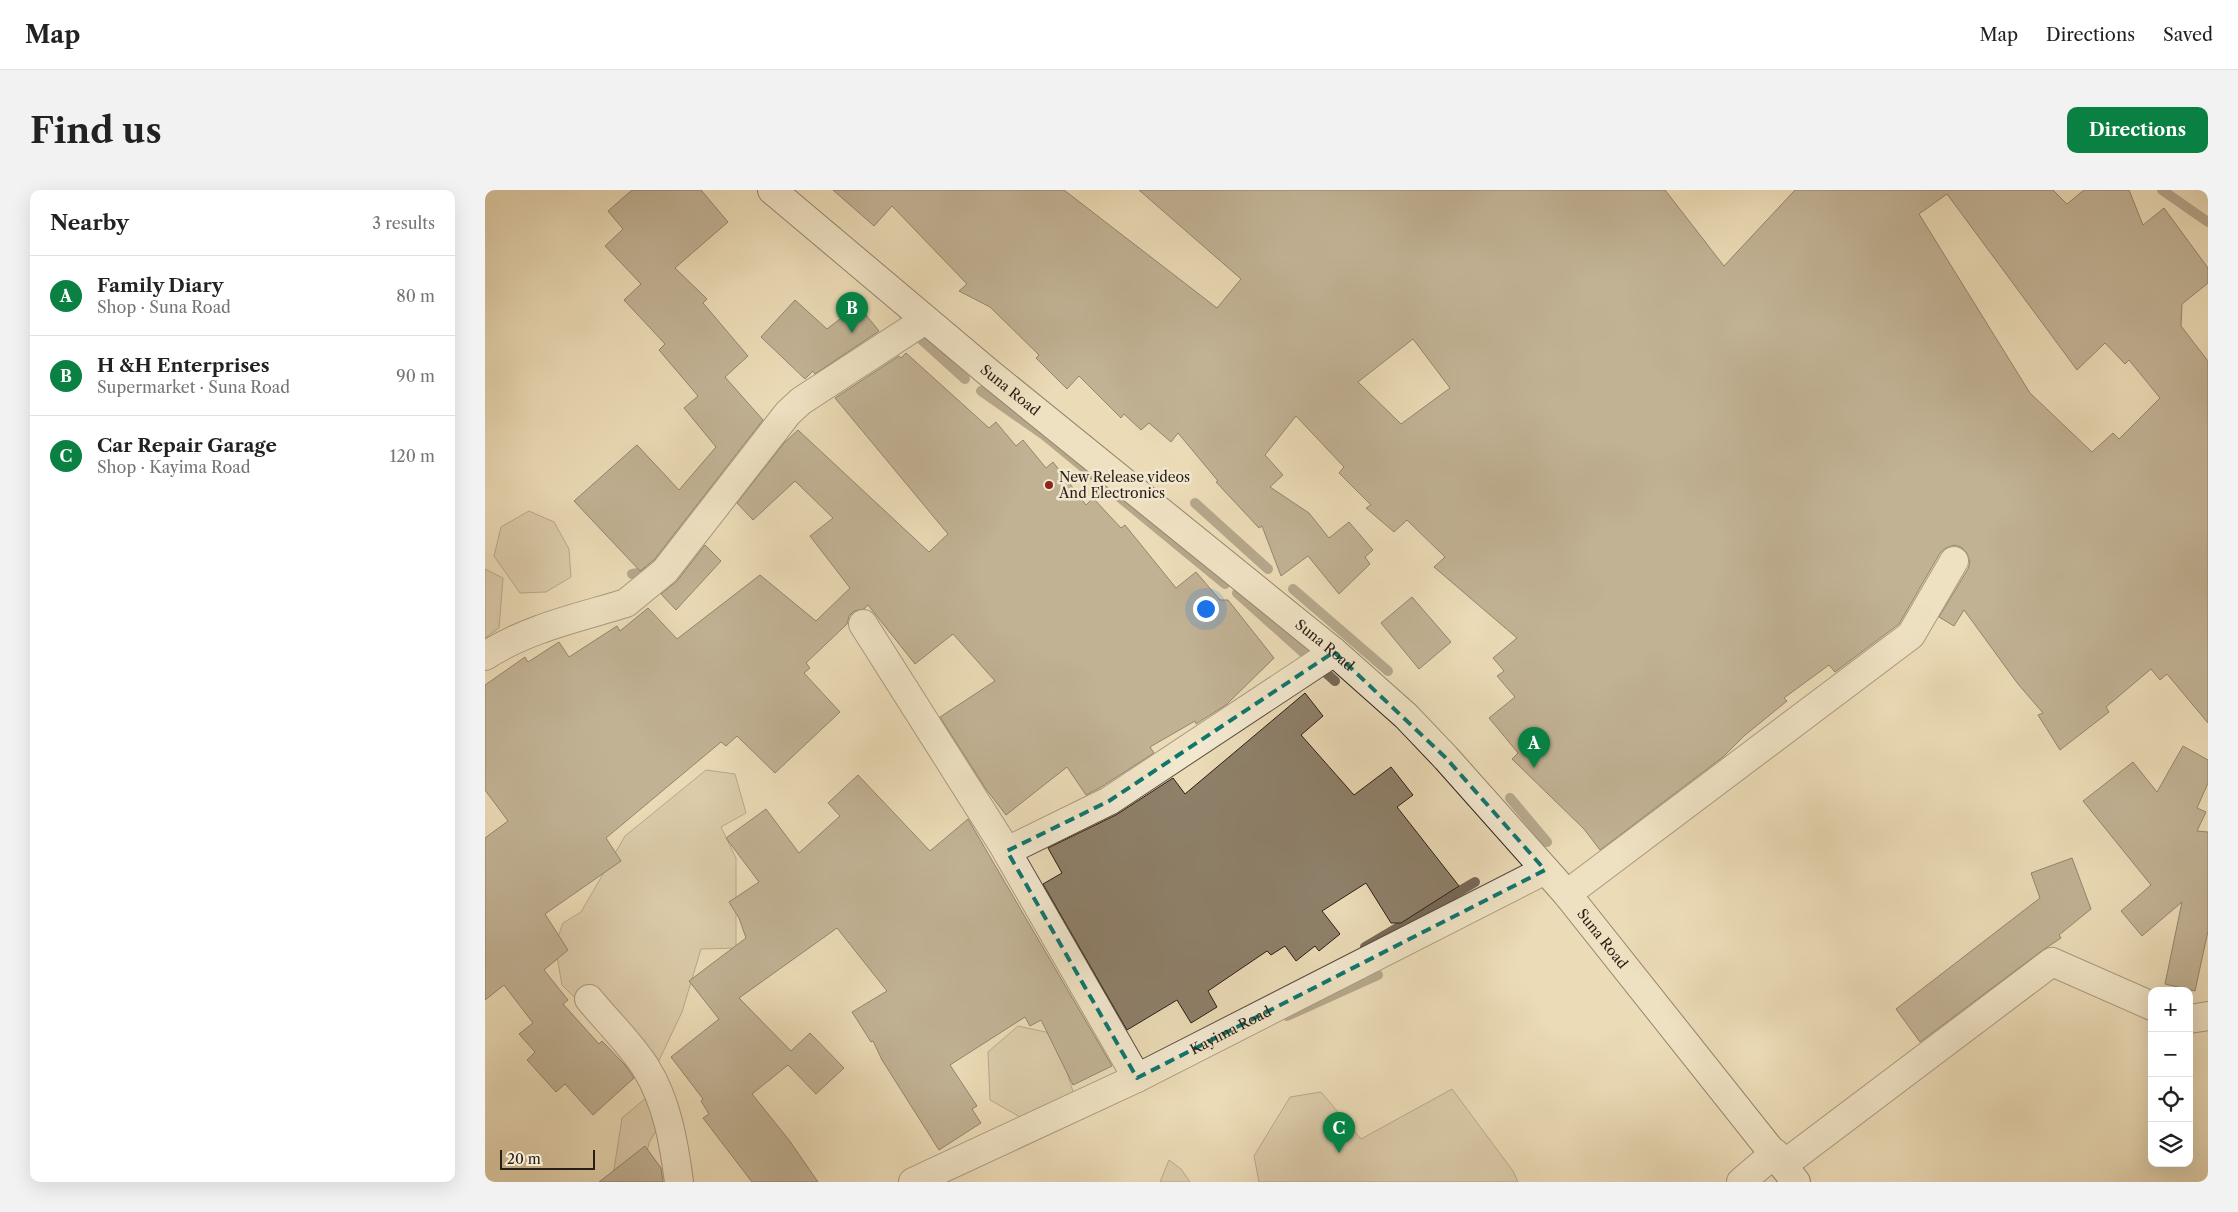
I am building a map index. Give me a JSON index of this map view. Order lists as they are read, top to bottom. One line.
{"streets":{"street":["Suna Road","Kayima Road"]},"crossings":[["Suna Road","Kayima Road"]],"places":["New Release videos And Electronics"],"scale_bar":"20 m","page":{"header":"Map","nav":["Map","Directions","Saved"],"buttons":"Directions","title":"Find us","heading":["Nearby","3 results"],"list":[{"mark":"A","name":"Family Diary","note":"Shop · Suna Road","value":"80 m"},{"mark":"B","name":"H &H Enterprises","note":"Supermarket · Suna Road","value":"90 m"},{"mark":"C","name":"Car Repair Garage","note":"Shop · Kayima Road","value":"120 m"}],"pins":["B","A","C"],"map_buttons":["+","−"],"scale":"20 m"}}
